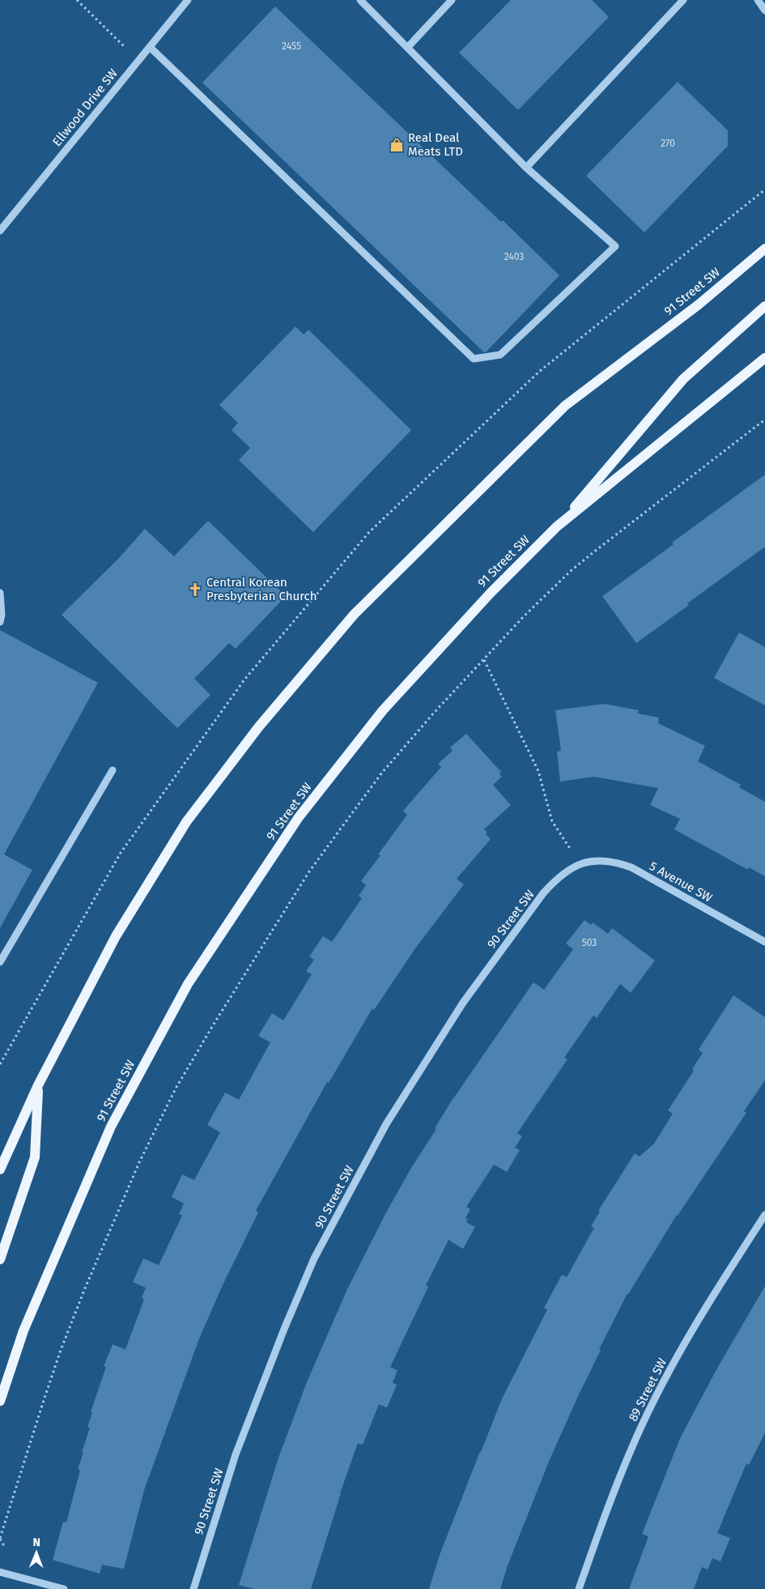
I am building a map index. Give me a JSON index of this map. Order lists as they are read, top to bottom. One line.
{"streets":{"main road":["91 Street SW"],"street":["Ellwood Drive SW","5 Avenue SW","90 Street SW","89 Street SW"]},"crossings":[["5 Avenue SW","90 Street SW"]],"places":{"shop":["Real Deal Meats LTD"],"church":["Central Korean Presbyterian Church"]},"house_numbers":["2455","270","2403","503"],"north":"top"}
